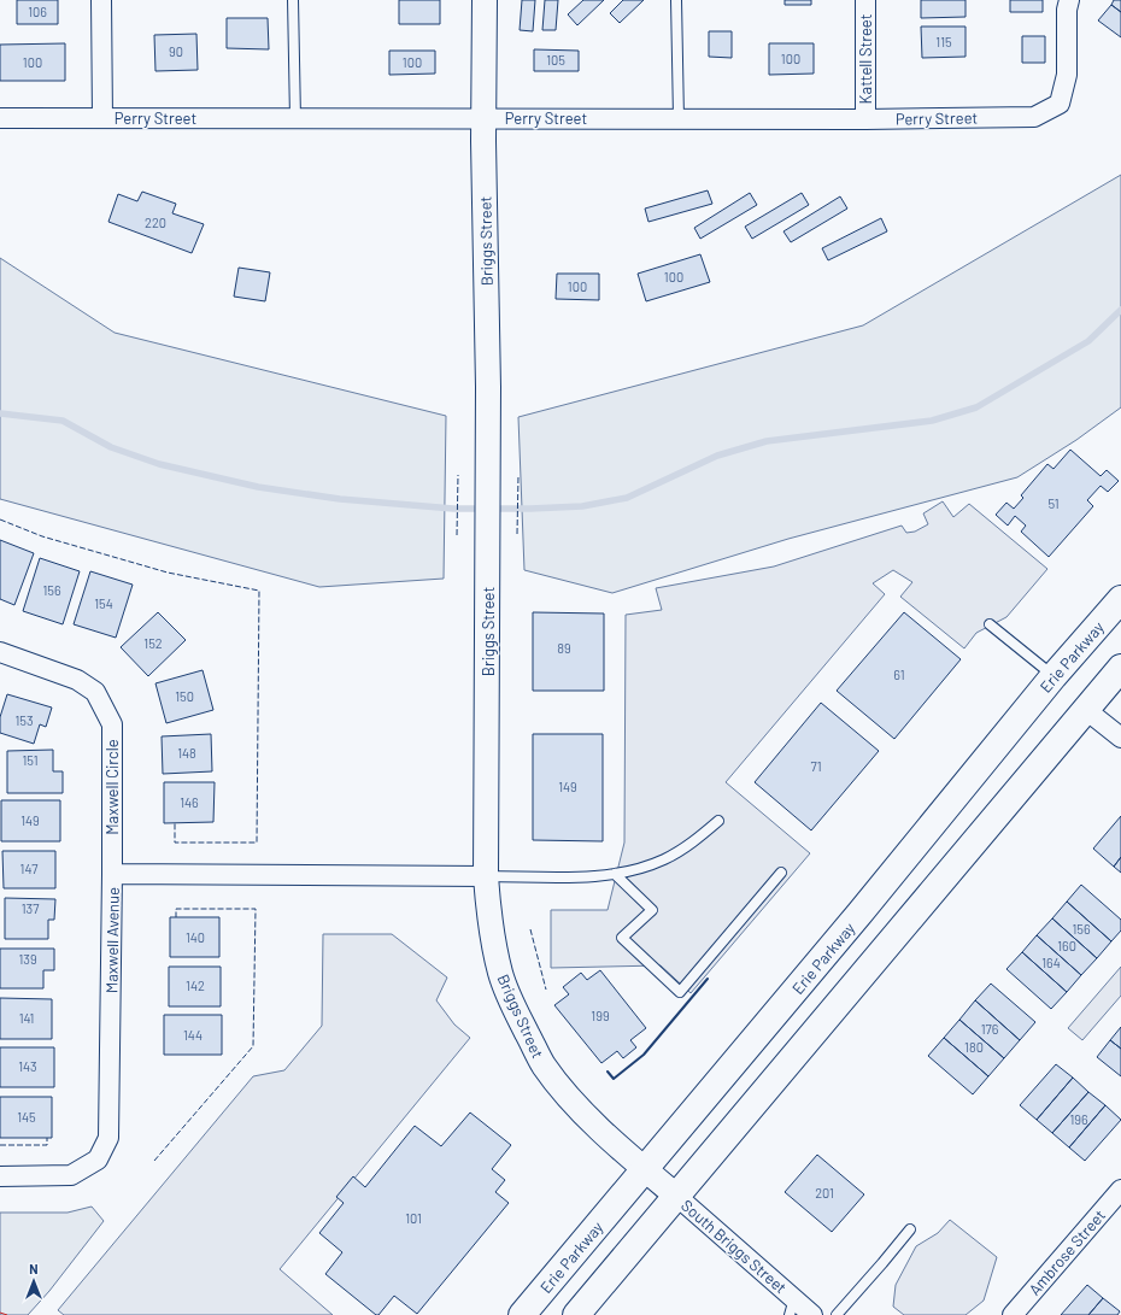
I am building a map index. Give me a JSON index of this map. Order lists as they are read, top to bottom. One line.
{"streets":{"main road":["Erie Parkway"],"street":["Kattell Street","Perry Street","Briggs Street","Maxwell Circle","Maxwell Avenue","South Briggs Street","Ambrose Street"]},"crossings":[["Kattell Street","Perry Street"],["Perry Street","Briggs Street"],["Briggs Street","Erie Parkway"],["Briggs Street","Maxwell Avenue"],["Briggs Street","South Briggs Street"],["Maxwell Circle","Maxwell Avenue"]],"house_numbers":["106","115","90","100","105","100","100","220","100","100","51","156","154","152","89","61","150","153","148","151","71","149","146","149","147","137","156","140","160","139","164","142","199","141","176","144","180","143","145","196","201","101"],"north":"top"}
